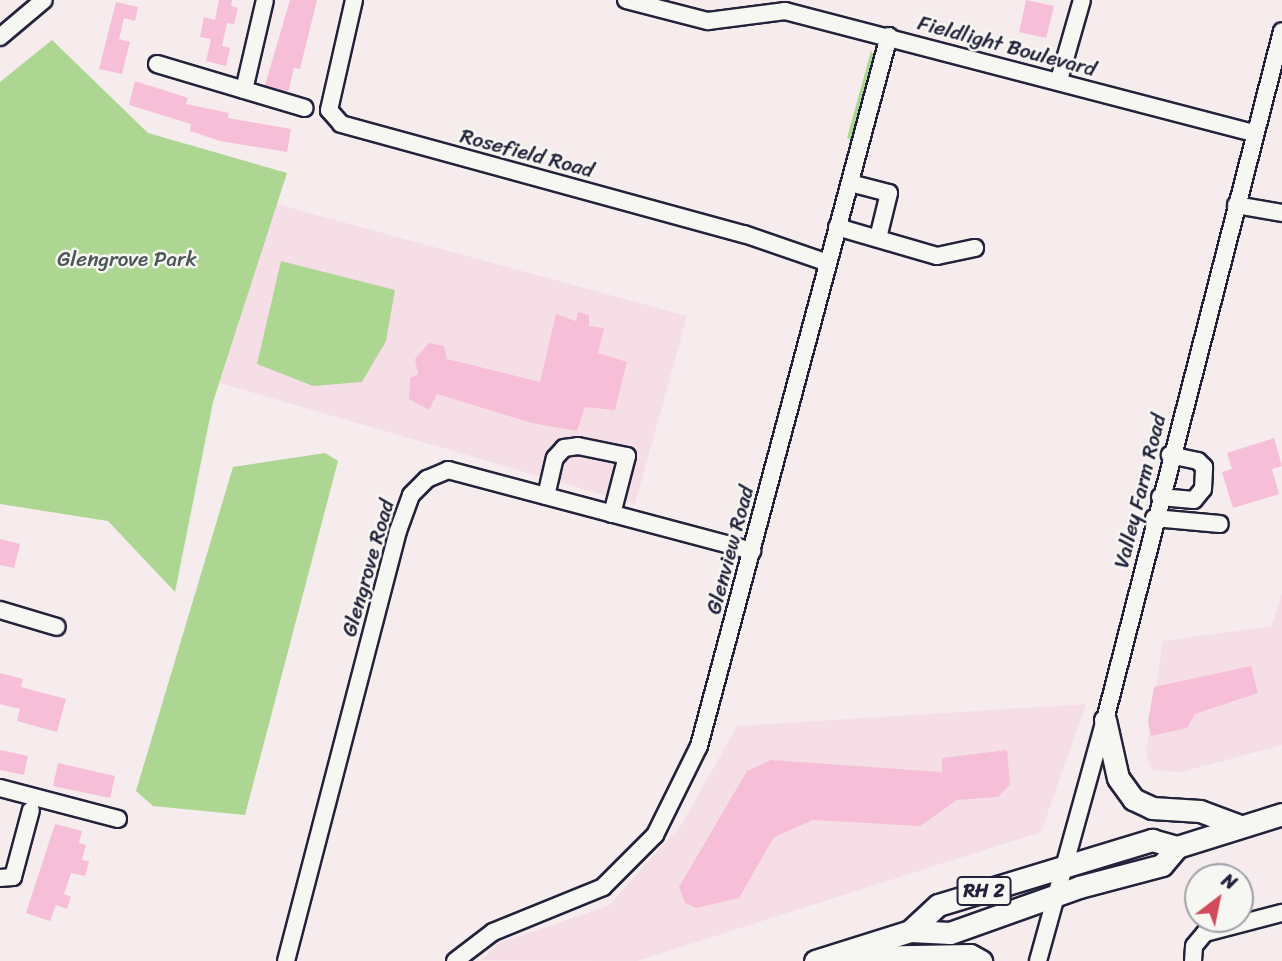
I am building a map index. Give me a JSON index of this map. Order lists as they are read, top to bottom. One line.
{"streets":{"main road":["RH 2"],"street":["Fieldlight Boulevard","Rosefield Road","Valley Farm Road","Glenview Road","Glengrove Road"]},"crossings":[["Fieldlight Boulevard","Valley Farm Road"],["Fieldlight Boulevard","Glenview Road"],["Rosefield Road","Glenview Road"],["Valley Farm Road","RH 2"],["Glenview Road","Glengrove Road"]],"parks":["Glengrove Park"],"north":"top right"}
